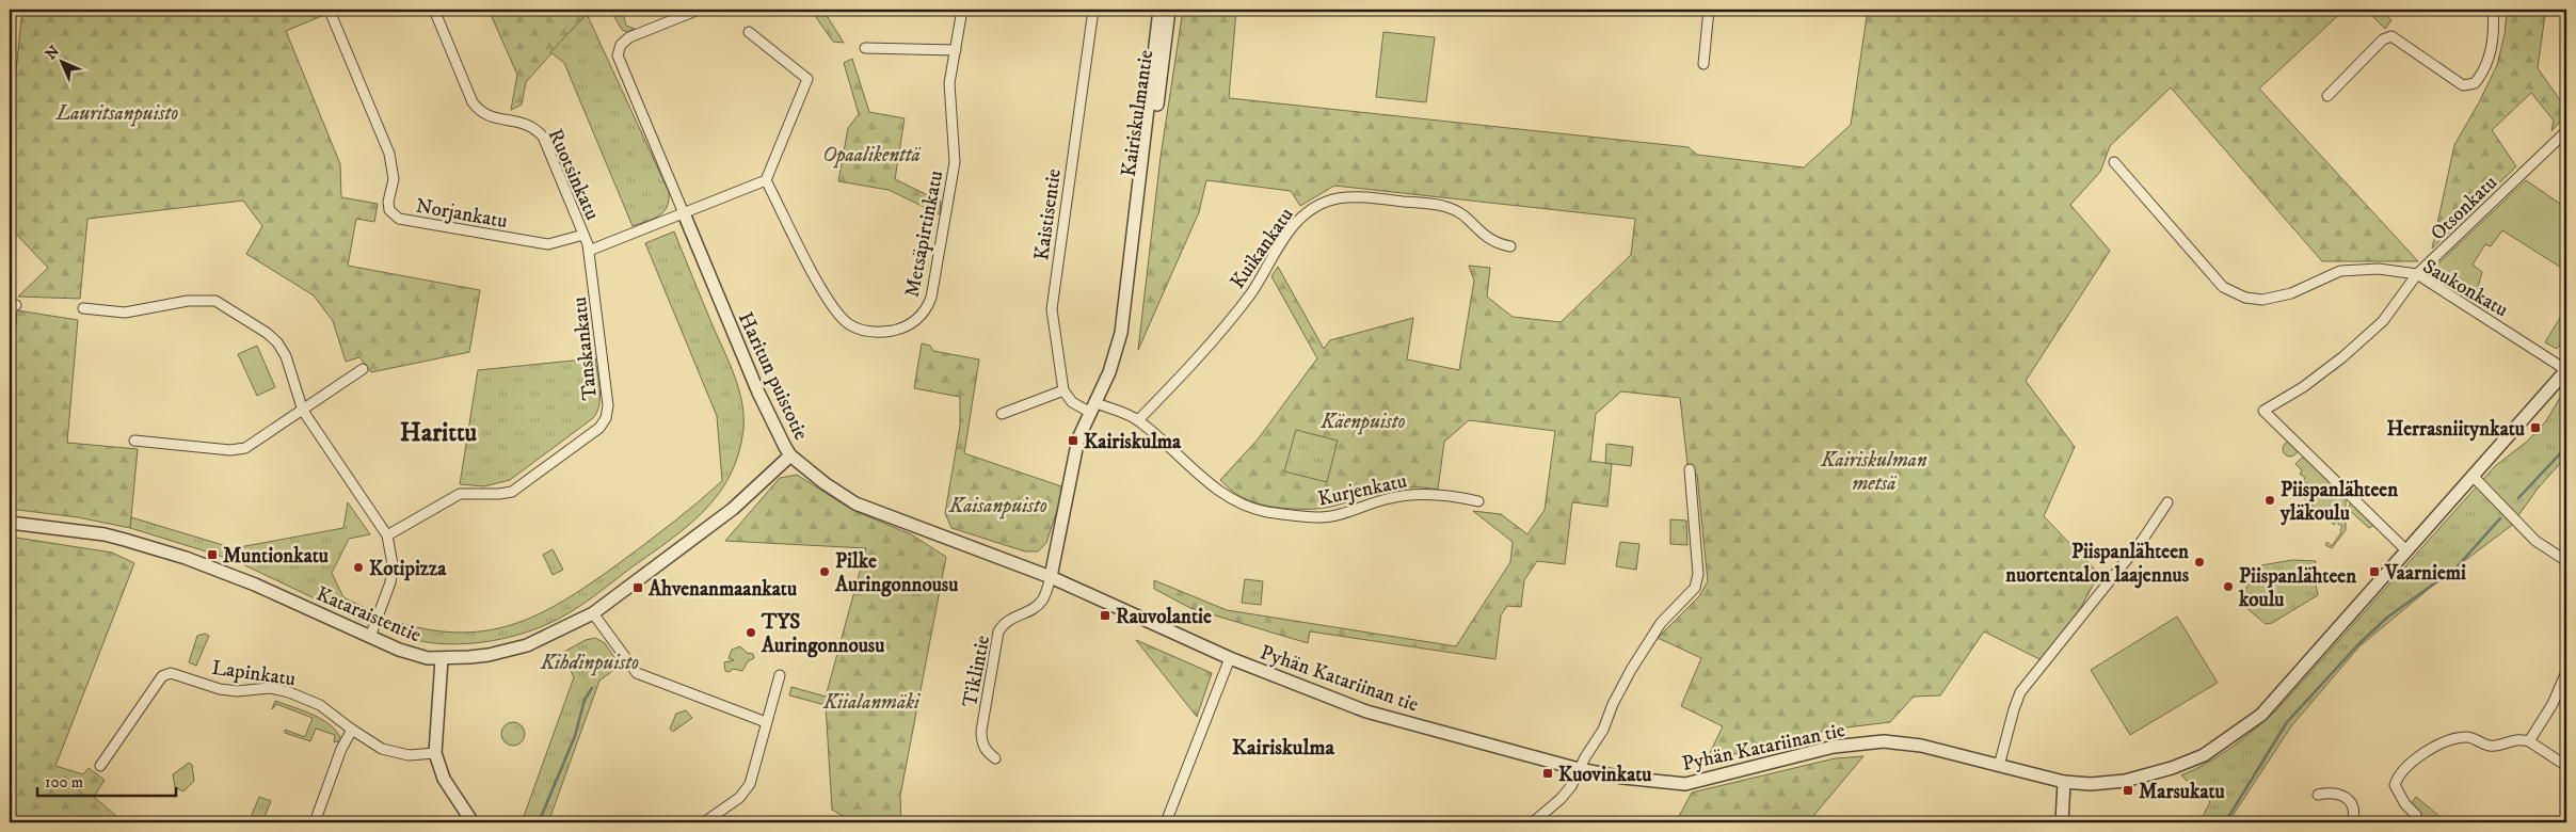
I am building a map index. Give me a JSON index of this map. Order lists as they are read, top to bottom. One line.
{"streets":{"street":["Kairiskulmantie","Ruotsinkatu","Otsonkatu","Norjankatu","Kaistisentie","Metsäpirtinkatu","Kuikankatu","Saukonkatu","Tanskankatu","Haritun puistotie","Kurjenkatu","Kataraistentie","Tiklintie","Lapinkatu","Pyhän Katariinan tie"]},"crossings":[["Kairiskulmantie","Haritun puistotie"],["Kairiskulmantie","Kurjenkatu"],["Kairiskulmantie","Tiklintie"],["Kairiskulmantie","Pyhän Katariinan tie"],["Ruotsinkatu","Norjankatu"],["Ruotsinkatu","Tanskankatu"],["Otsonkatu","Saukonkatu"],["Otsonkatu","Pyhän Katariinan tie"],["Kuikankatu","Kurjenkatu"],["Saukonkatu","Pyhän Katariinan tie"],["Haritun puistotie","Kataraistentie"],["Haritun puistotie","Tiklintie"],["Haritun puistotie","Pyhän Katariinan tie"],["Tiklintie","Pyhän Katariinan tie"]],"districts":["Harittu","Kairiskulma"],"parks":["Lauritsanpuisto","Opaalikenttä","Käenpuisto","Kairiskulman metsä","Kaisanpuisto","Kihdinpuisto","Kiialanmäki"],"places":{"transit":["Herrasniitynkatu","Kairiskulma","Muntionkatu","Vaarniemi","Ahvenanmaankatu","Rauvolantie","Kuovinkatu","Marsukatu"],"other":["Piispanlähteen yläkoulu","Piispanlähteen nuortentalon laajennus","Kotipizza","Pilke Auringonnousu","Piispanlähteen koulu","TYS Auringonnousu"]},"scale_bar":"100 m","north":"top left"}
